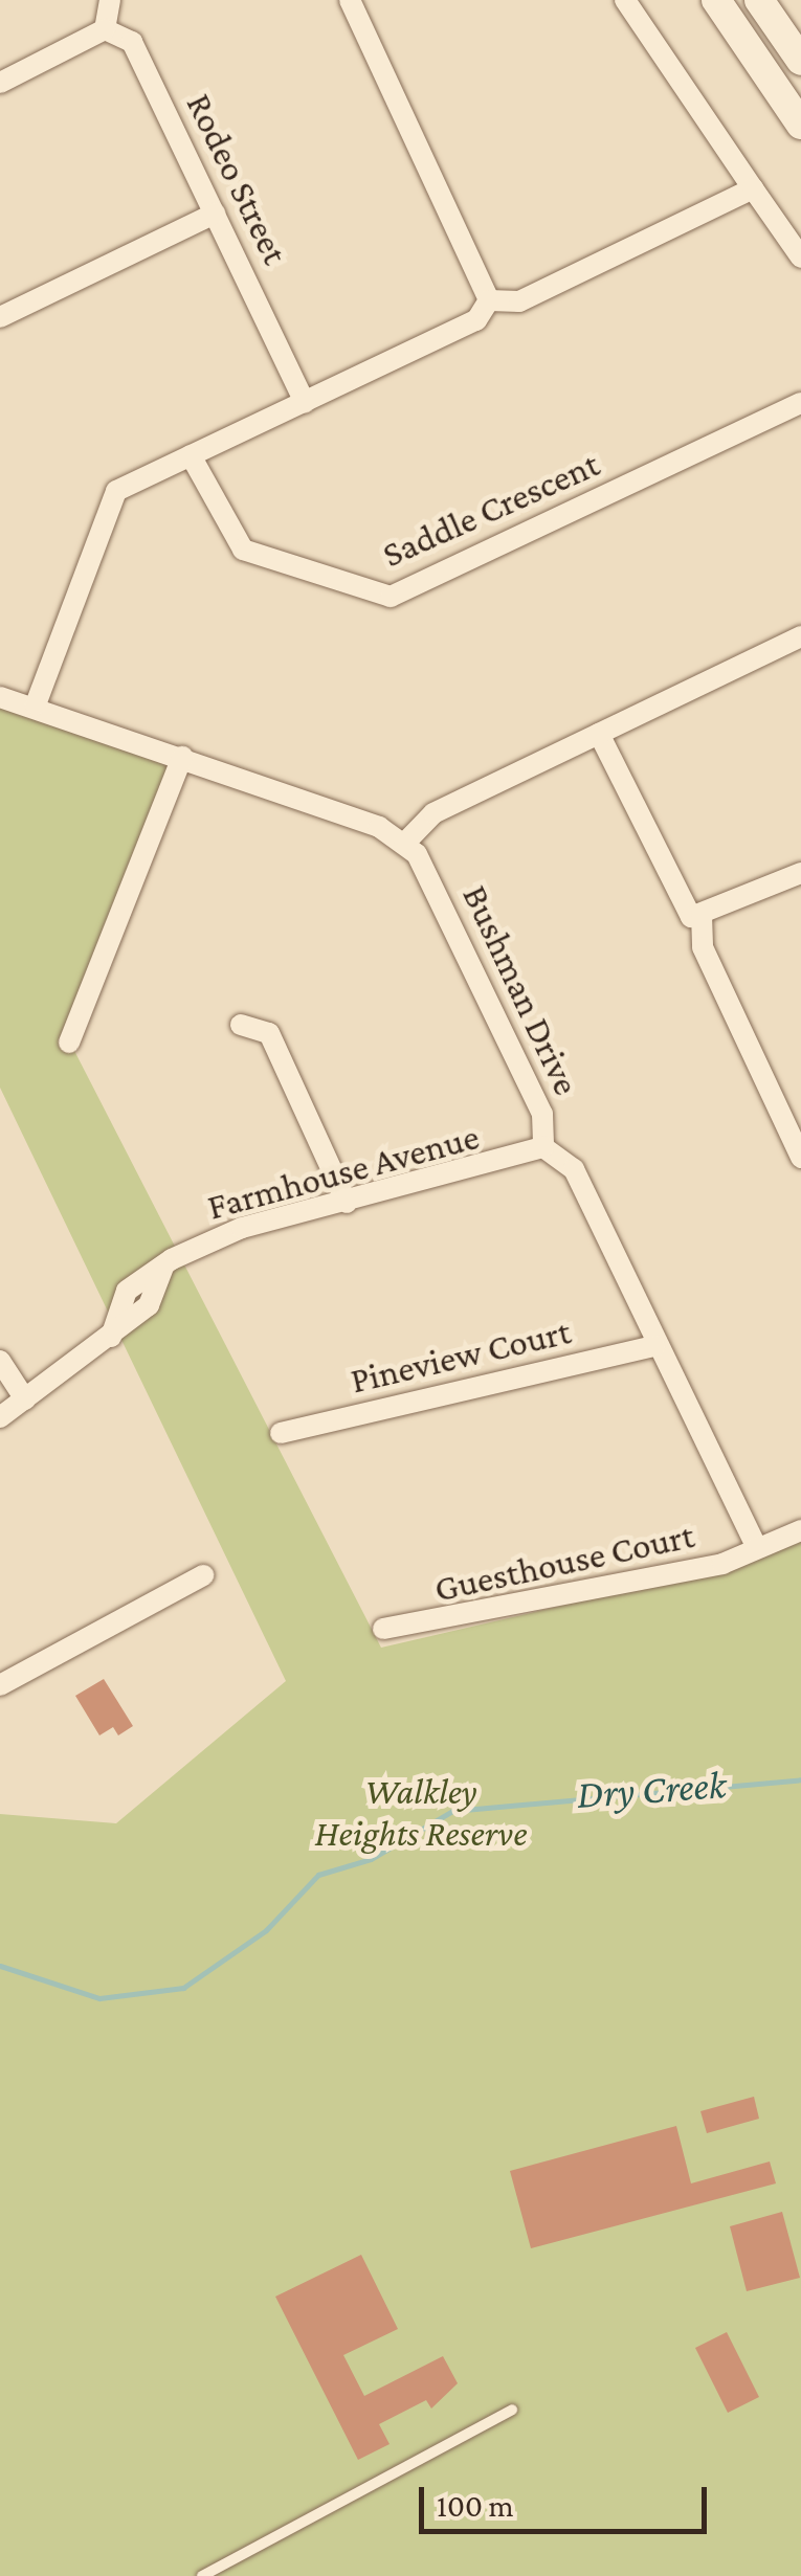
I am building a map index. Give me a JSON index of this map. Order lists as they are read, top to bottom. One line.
{"streets":{"street":["Rodeo Street","Saddle Crescent","Bushman Drive","Farmhouse Avenue","Pineview Court","Guesthouse Court"]},"crossings":[["Bushman Drive","Farmhouse Avenue"],["Bushman Drive","Pineview Court"],["Bushman Drive","Guesthouse Court"]],"water":["Dry Creek"],"parks":["Walkley Heights Reserve"],"scale_bar":"100 m"}
